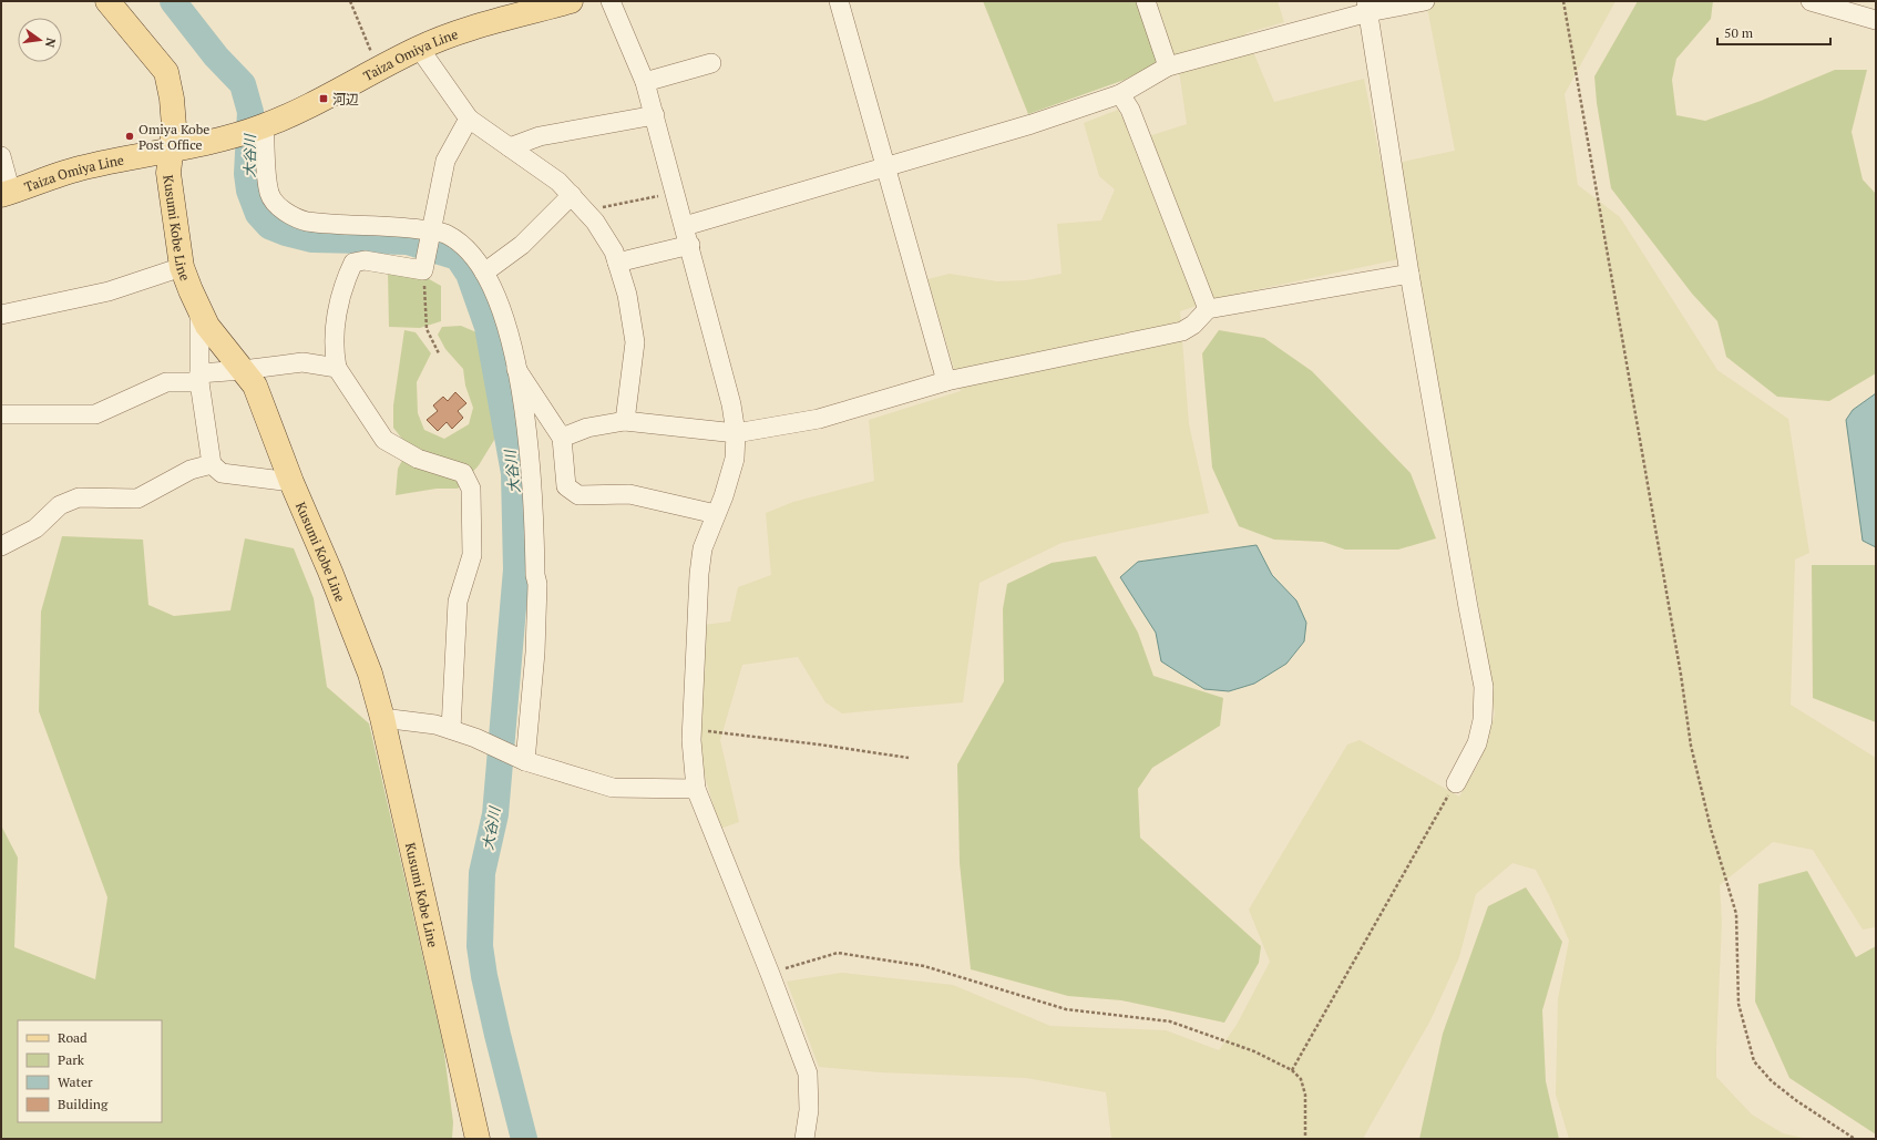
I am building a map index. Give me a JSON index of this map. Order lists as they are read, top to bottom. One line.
{"streets":{"main road":["Taiza Omiya Line","Kusumi Kobe Line"]},"crossings":[["Taiza Omiya Line","Kusumi Kobe Line"]],"water":["大谷川"],"places":{"transit":["河辺"],"other":["Omiya Kobe Post Office"]},"legend":["Road","Park","Water","Building"],"scale_bar":"50 m","north":"right"}
